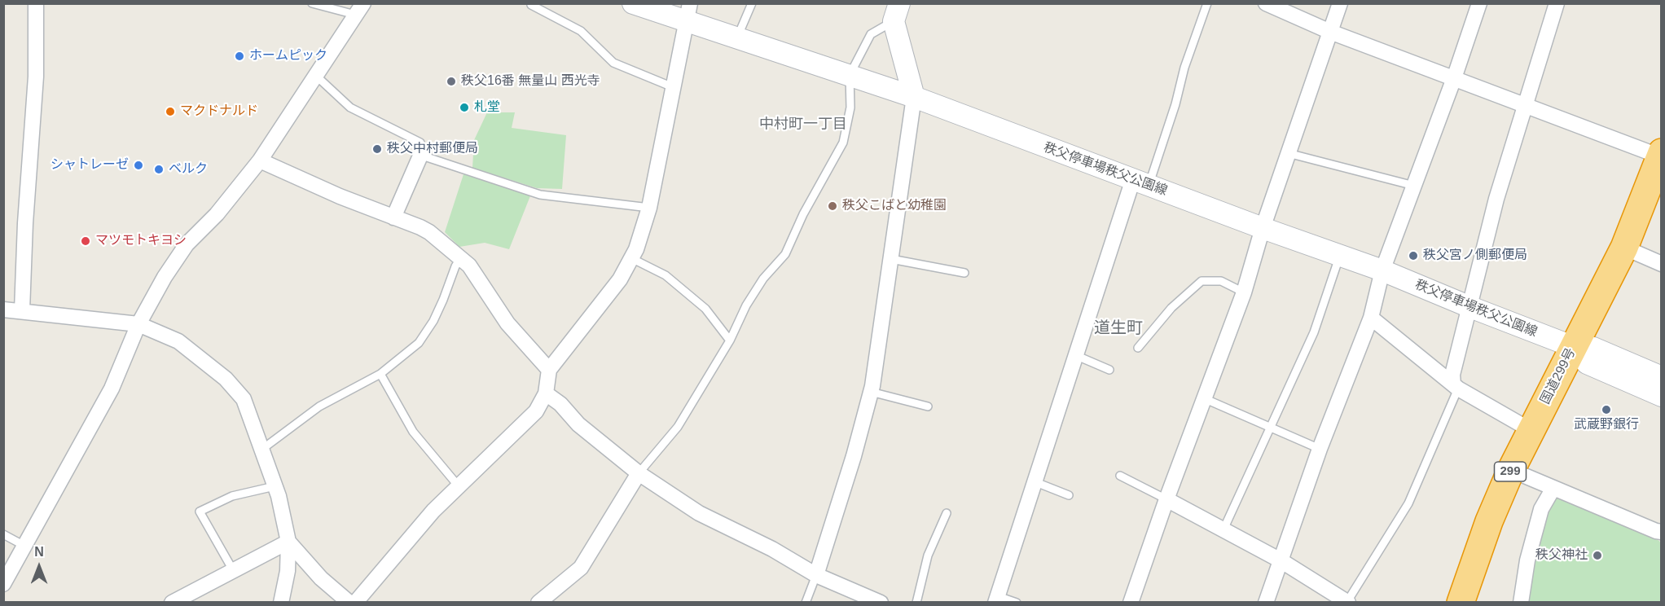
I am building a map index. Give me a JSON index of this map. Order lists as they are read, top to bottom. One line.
{"streets":{"highway":["国道299号","299"],"main road":["秩父停車場秩父公園線"]},"crossings":[["秩父停車場秩父公園線","国道299号"]],"districts":["中村町一丁目","道生町"],"places":["ホームピック","秩父16番 無量山 西光寺","札堂","マクドナルド","秩父中村郵便局","シャトレーゼ","ベルク","秩父こばと幼稚園","マツモトキヨシ","秩父宮ノ側郵便局","武蔵野銀行","秩父神社"],"north":"top"}
